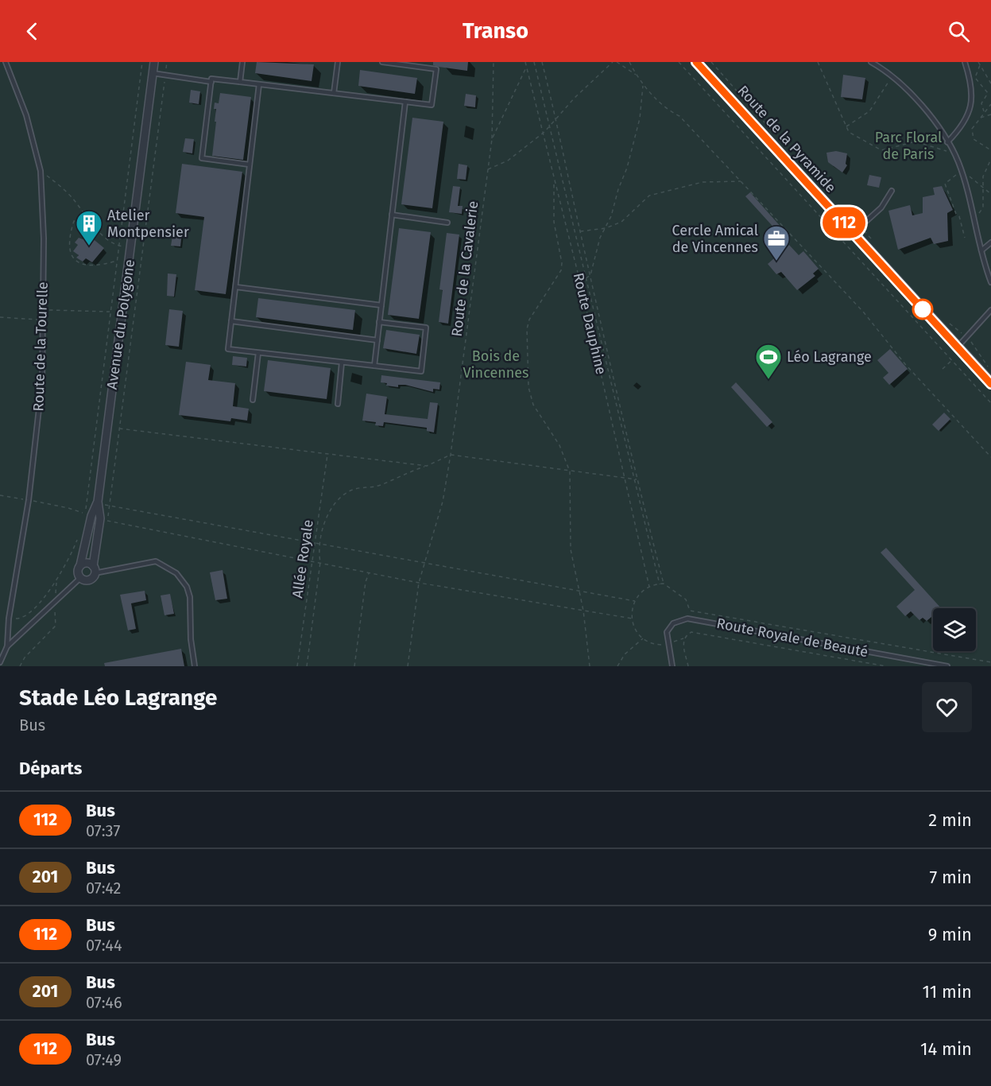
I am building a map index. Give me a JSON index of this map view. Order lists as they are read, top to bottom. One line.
{"streets":{"street":["Route de la Pyramide","Avenue du Polygone"],"lane":["Route de la Tourelle","Route Royale de Beauté"],"path":["Route de la Cavalerie","Route Dauphine","Allée Royale"]},"crossings":[["Route de la Cavalerie","Route Dauphine"],["Route de la Cavalerie","Allée Royale"]],"parks":["Parc Floral de Paris","Bois de Vincennes"],"places":{"building":["Atelier Montpensier"],"office":["Cercle Amical de Vincennes"],"sports":["Léo Lagrange"]},"lines":["bus line 112"],"page":{"header":"Transo","on_map":"112","heading":[["Stade Léo Lagrange","Bus"],"Départs"],"list":[{"mark":"112","name":"Bus","note":"07:37","value":"2 min"},{"mark":"201","name":"Bus","note":"07:42","value":"7 min"},{"mark":"112","name":"Bus","note":"07:44","value":"9 min"},{"mark":"201","name":"Bus","note":"07:46","value":"11 min"},{"mark":"112","name":"Bus","note":"07:49","value":"14 min"}]}}
